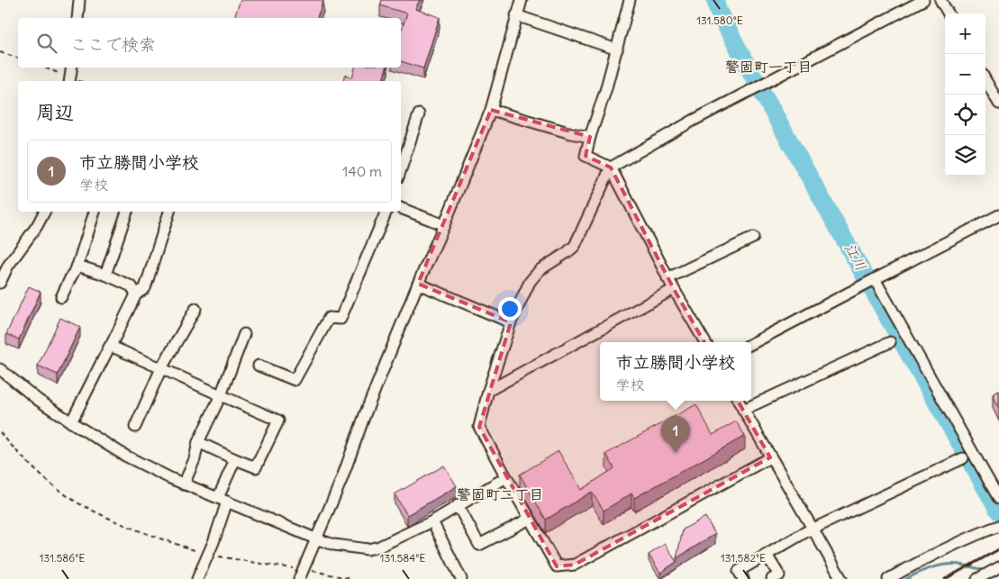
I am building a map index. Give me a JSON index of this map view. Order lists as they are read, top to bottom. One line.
{"districts":["警固町一丁目","警固町二丁目"],"water":["江川"],"page":{"map_buttons":["+","−"],"search":"ここで検索","heading":"周辺","list":[{"mark":"1","name":"市立勝間小学校","note":"学校","value":"140 m"}],"popup":["市立勝間小学校","学校"],"pins":"1"},"coordinates":["131.580°E","131.586°E","131.584°E","131.582°E"]}
